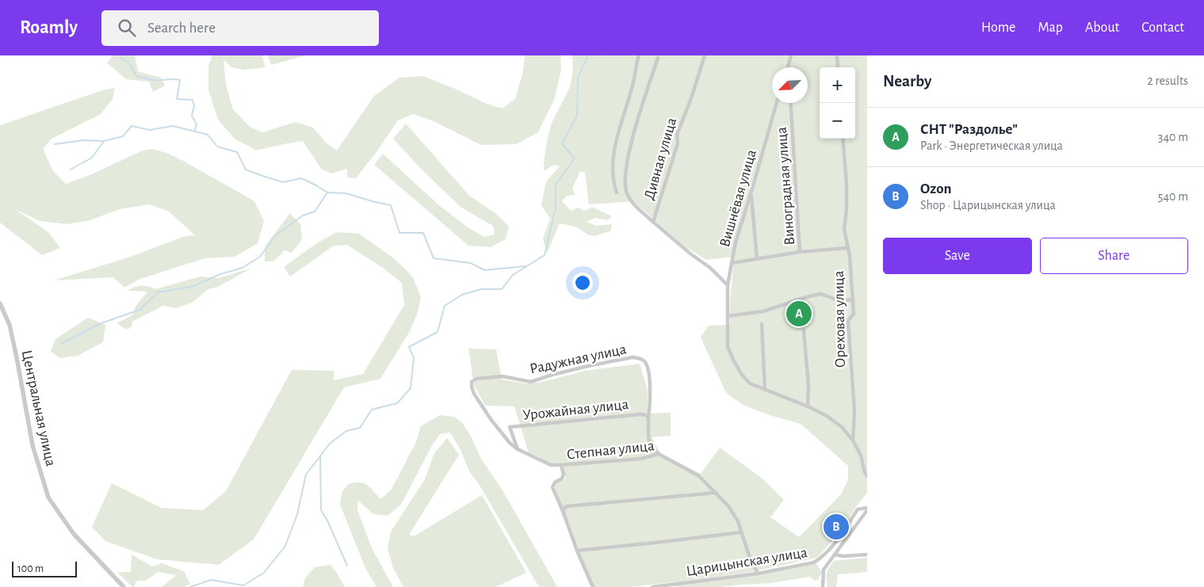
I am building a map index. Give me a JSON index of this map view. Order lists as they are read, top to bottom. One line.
{"streets":{"street":["Дивная улица","Виноградная улица","Вишнёвая улица","Ореховая улица","Радужная улица","Центральная улица","Урожайная улица","Степная улица","Царицынская улица"]},"crossings":[["Виноградная улица","Вишнёвая улица"],["Виноградная улица","Ореховая улица"],["Радужная улица","Урожайная улица"],["Урожайная улица","Степная улица"],["Степная улица","Царицынская улица"]],"scale_bar":"100 m","north":"bottom left","page":{"header":"Roamly","search":"Search here","nav":["Home","Map","About","Contact"],"heading":["Nearby","2 results"],"map_buttons":["+","−"],"list":[{"mark":"A","name":"СНТ \"Раздолье\"","note":"Park · Энергетическая улица","value":"340 m"},{"mark":"B","name":"Ozon","note":"Shop · Царицынская улица","value":"540 m"}],"buttons":["Save","Share"],"pins":["A","B"],"scale":"100 m"}}
